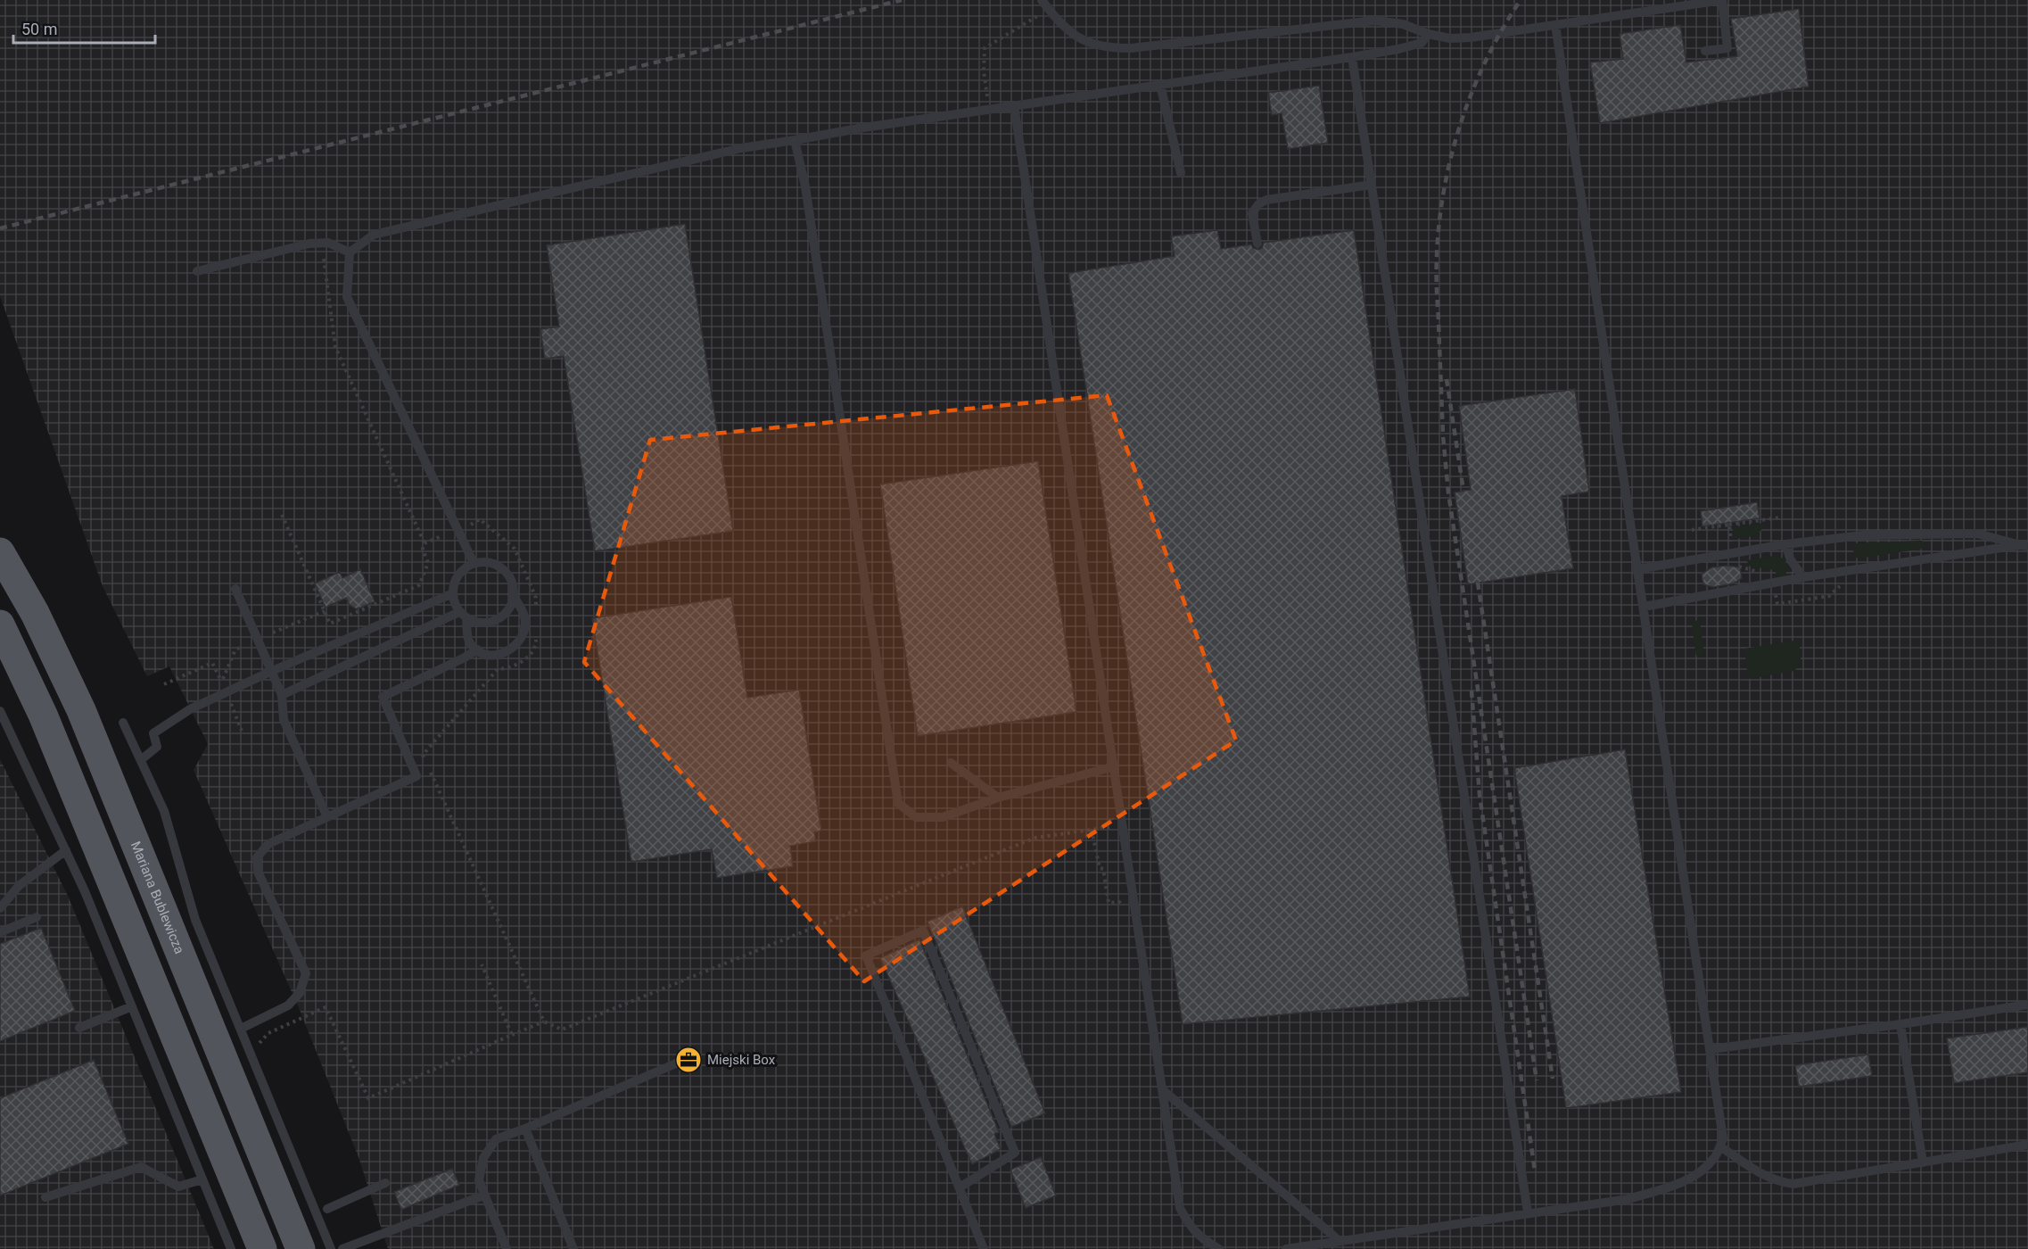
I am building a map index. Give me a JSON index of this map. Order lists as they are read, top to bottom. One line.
{"streets":{"main road":["Mariana Bublewicza"]},"places":{"office":["Miejski Box"]},"scale_bar":"50 m"}
